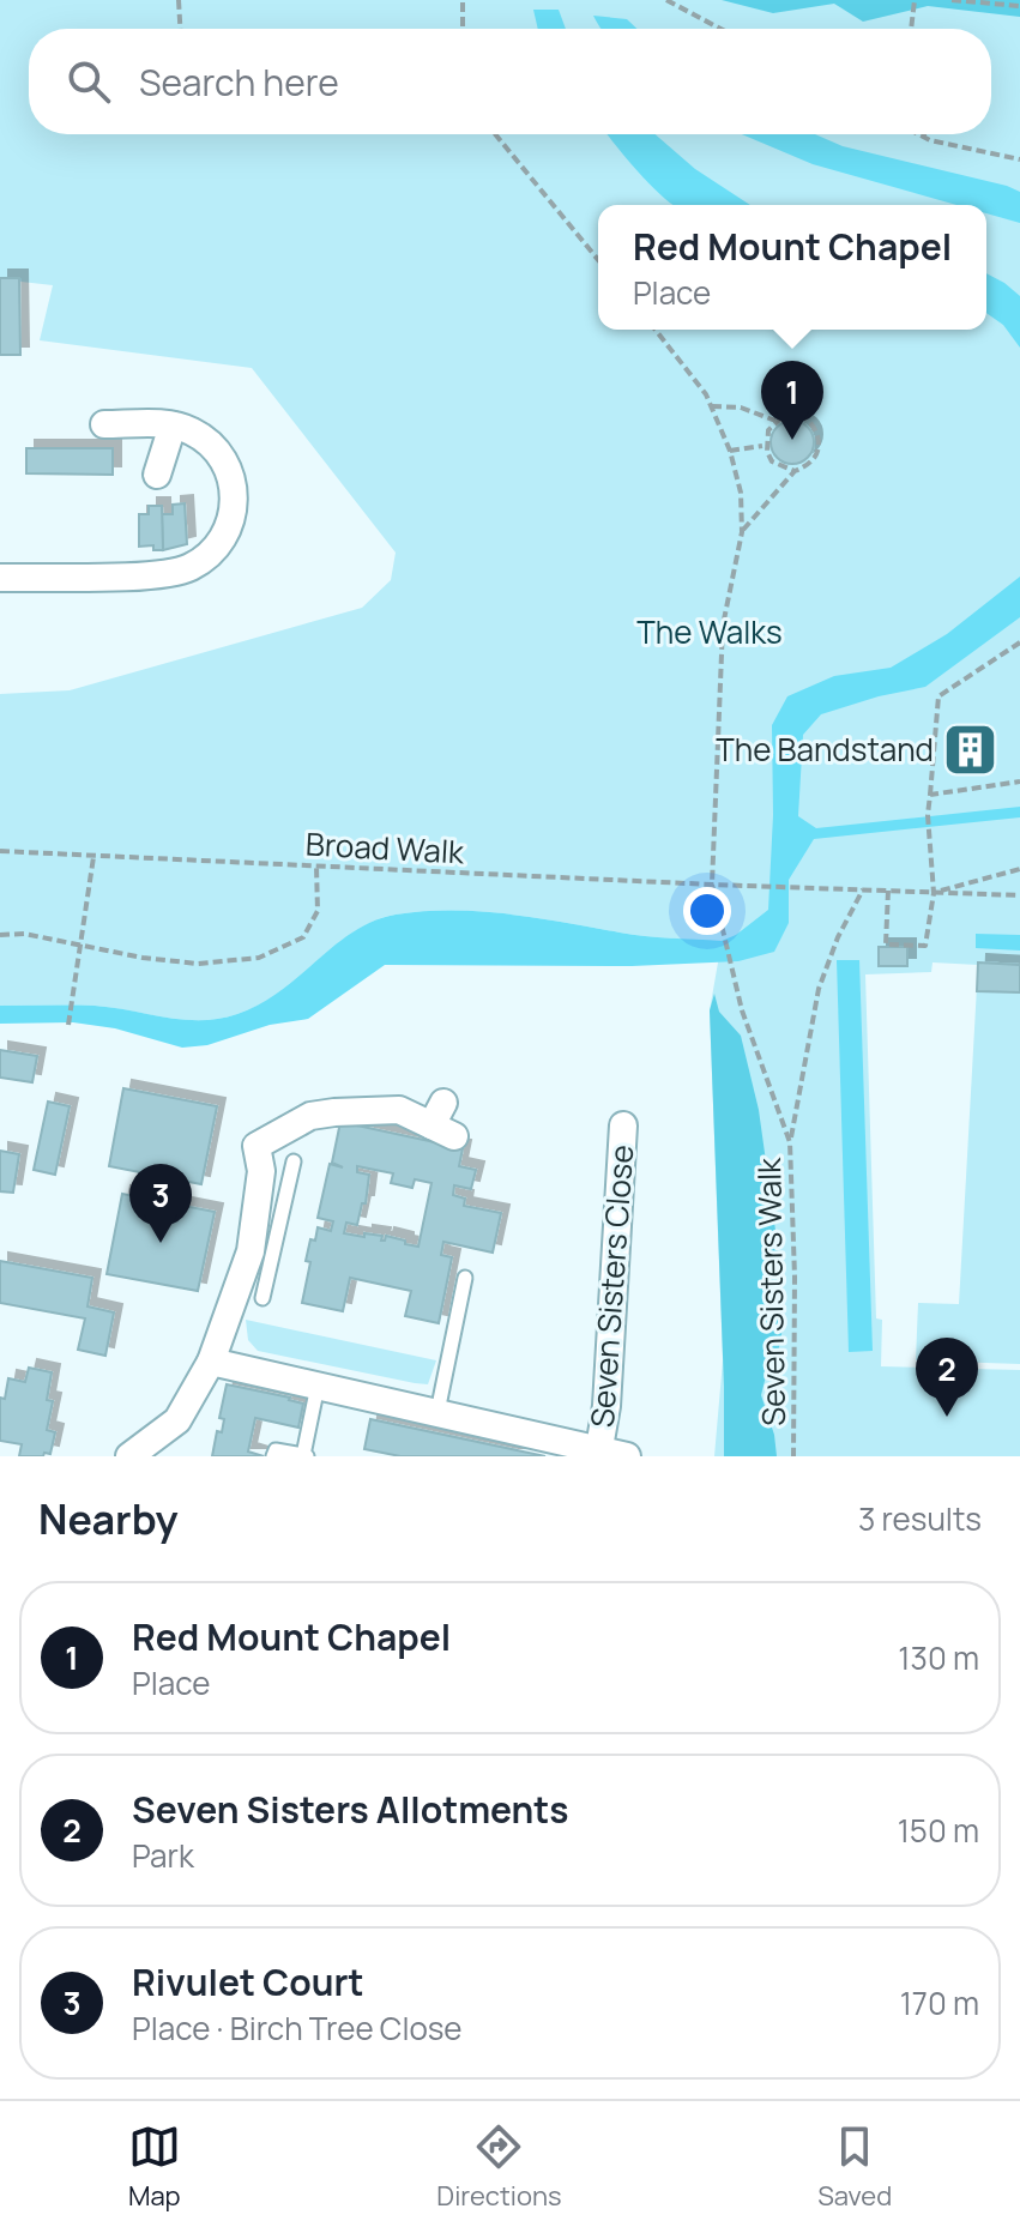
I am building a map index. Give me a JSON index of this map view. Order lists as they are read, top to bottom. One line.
{"streets":{"street":["Seven Sisters Close"],"path":["Broad Walk","Seven Sisters Walk"]},"crossings":[["Broad Walk","Seven Sisters Walk"]],"parks":["The Walks"],"places":{"building":["The Bandstand"]},"page":{"search":"Search here","popup":["Red Mount Chapel","Place"],"pins":["1","3","2"],"heading":["Nearby","3 results"],"list":[{"mark":"1","name":"Red Mount Chapel","note":"Place","value":"130 m"},{"mark":"2","name":"Seven Sisters Allotments","note":"Park","value":"150 m"},{"mark":"3","name":"Rivulet Court","note":"Place · Birch Tree Close","value":"170 m"}],"nav":["Map","Directions","Saved"]}}
